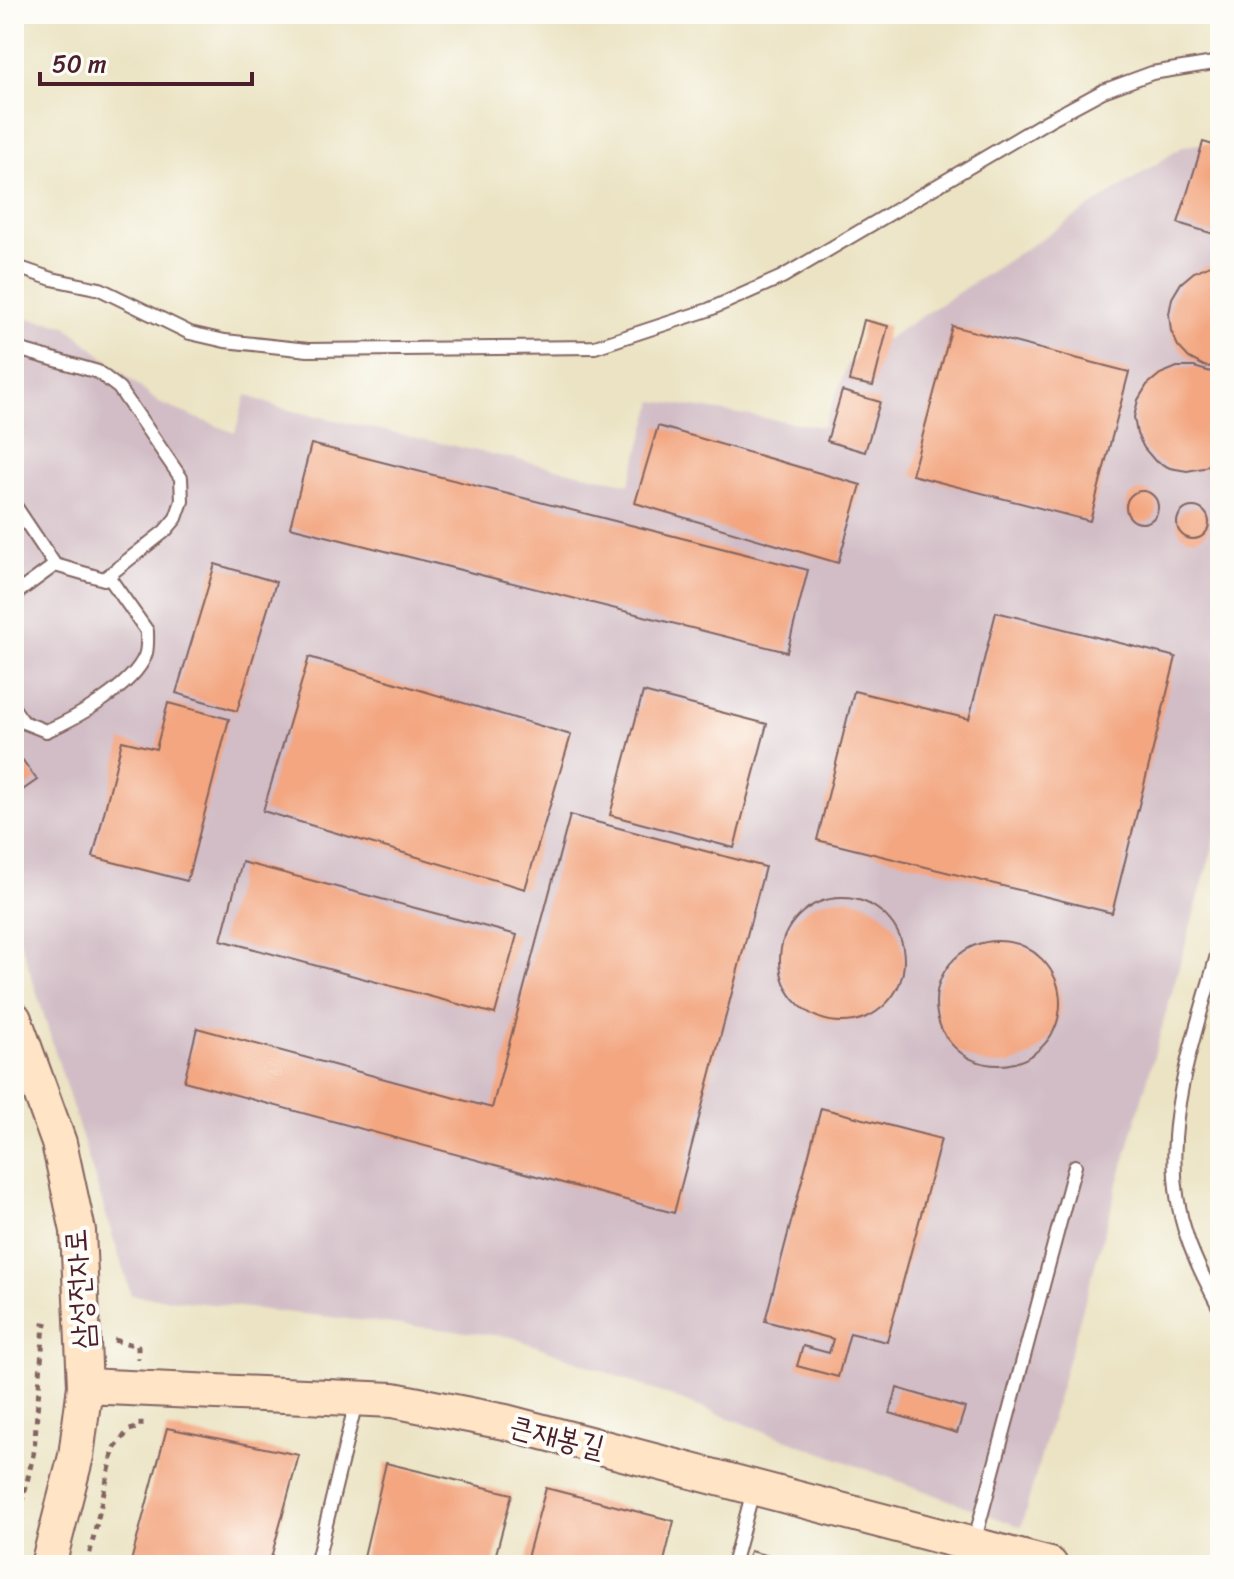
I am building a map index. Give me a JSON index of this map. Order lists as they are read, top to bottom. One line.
{"streets":{"street":["삼성전자로","큰재봉길"]},"crossings":[["삼성전자로","큰재봉길"]],"scale_bar":"50 m"}
